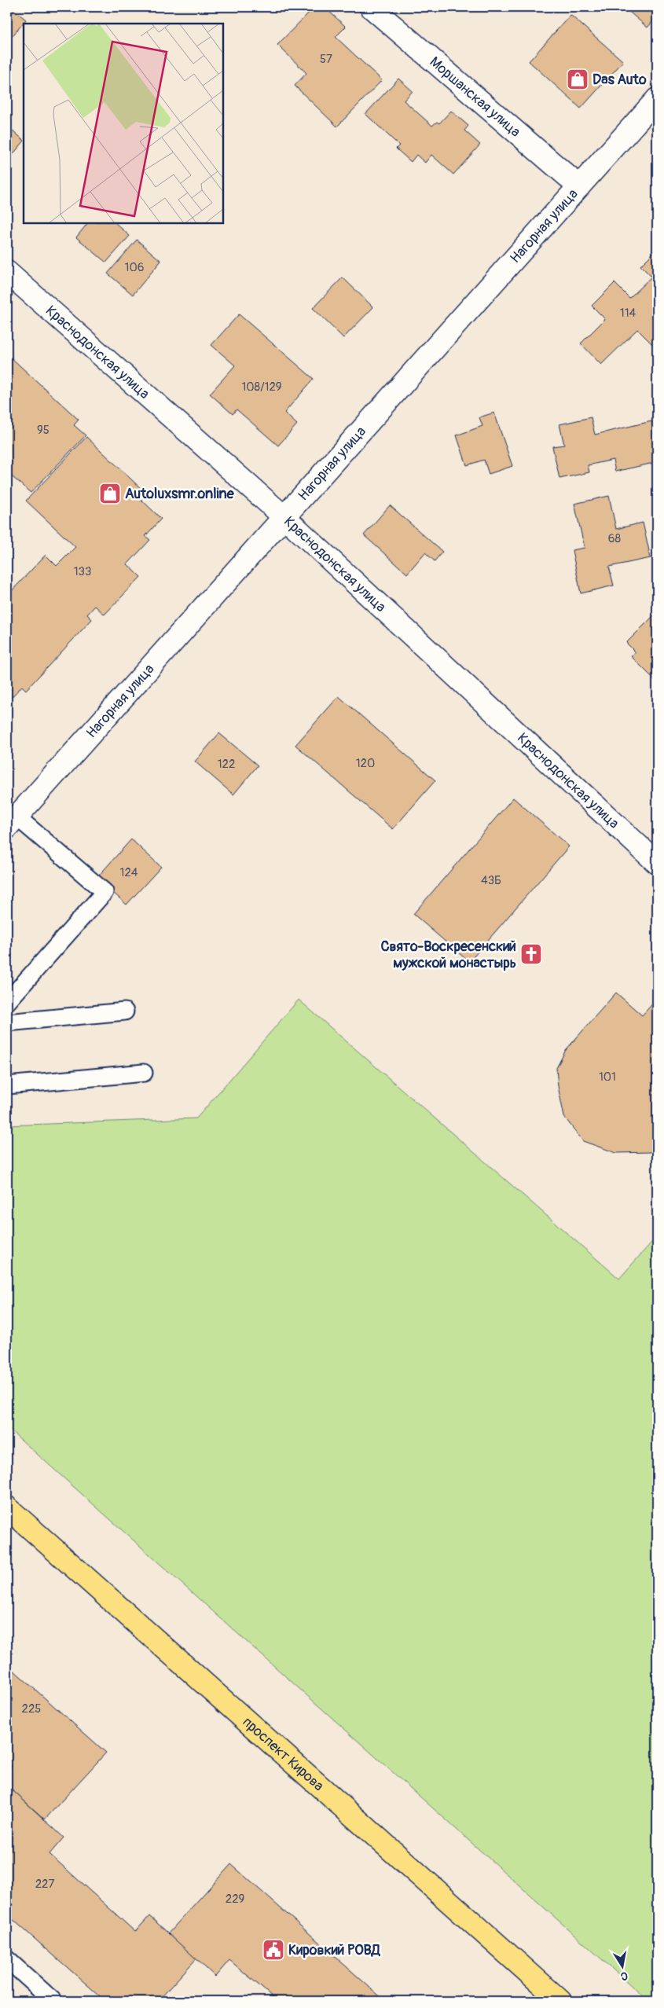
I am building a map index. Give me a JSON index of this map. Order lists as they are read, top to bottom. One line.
{"streets":{"main road":["проспект Кирова"],"street":["Моршанская улица","Нагорная улица","Краснодонская улица"]},"crossings":[["Моршанская улица","Нагорная улица"],["Нагорная улица","Краснодонская улица"]],"places":{"shop":["Das Auto","Autoluxsmr.online"],"church":["Свято-Воскресенский мужской монастырь"],"public building":["Кировкий РОВД"]},"house_numbers":["57","106","114","108/129","95","68","133","120","122","124","43Б","101","225","227","229"],"north":"bottom"}
